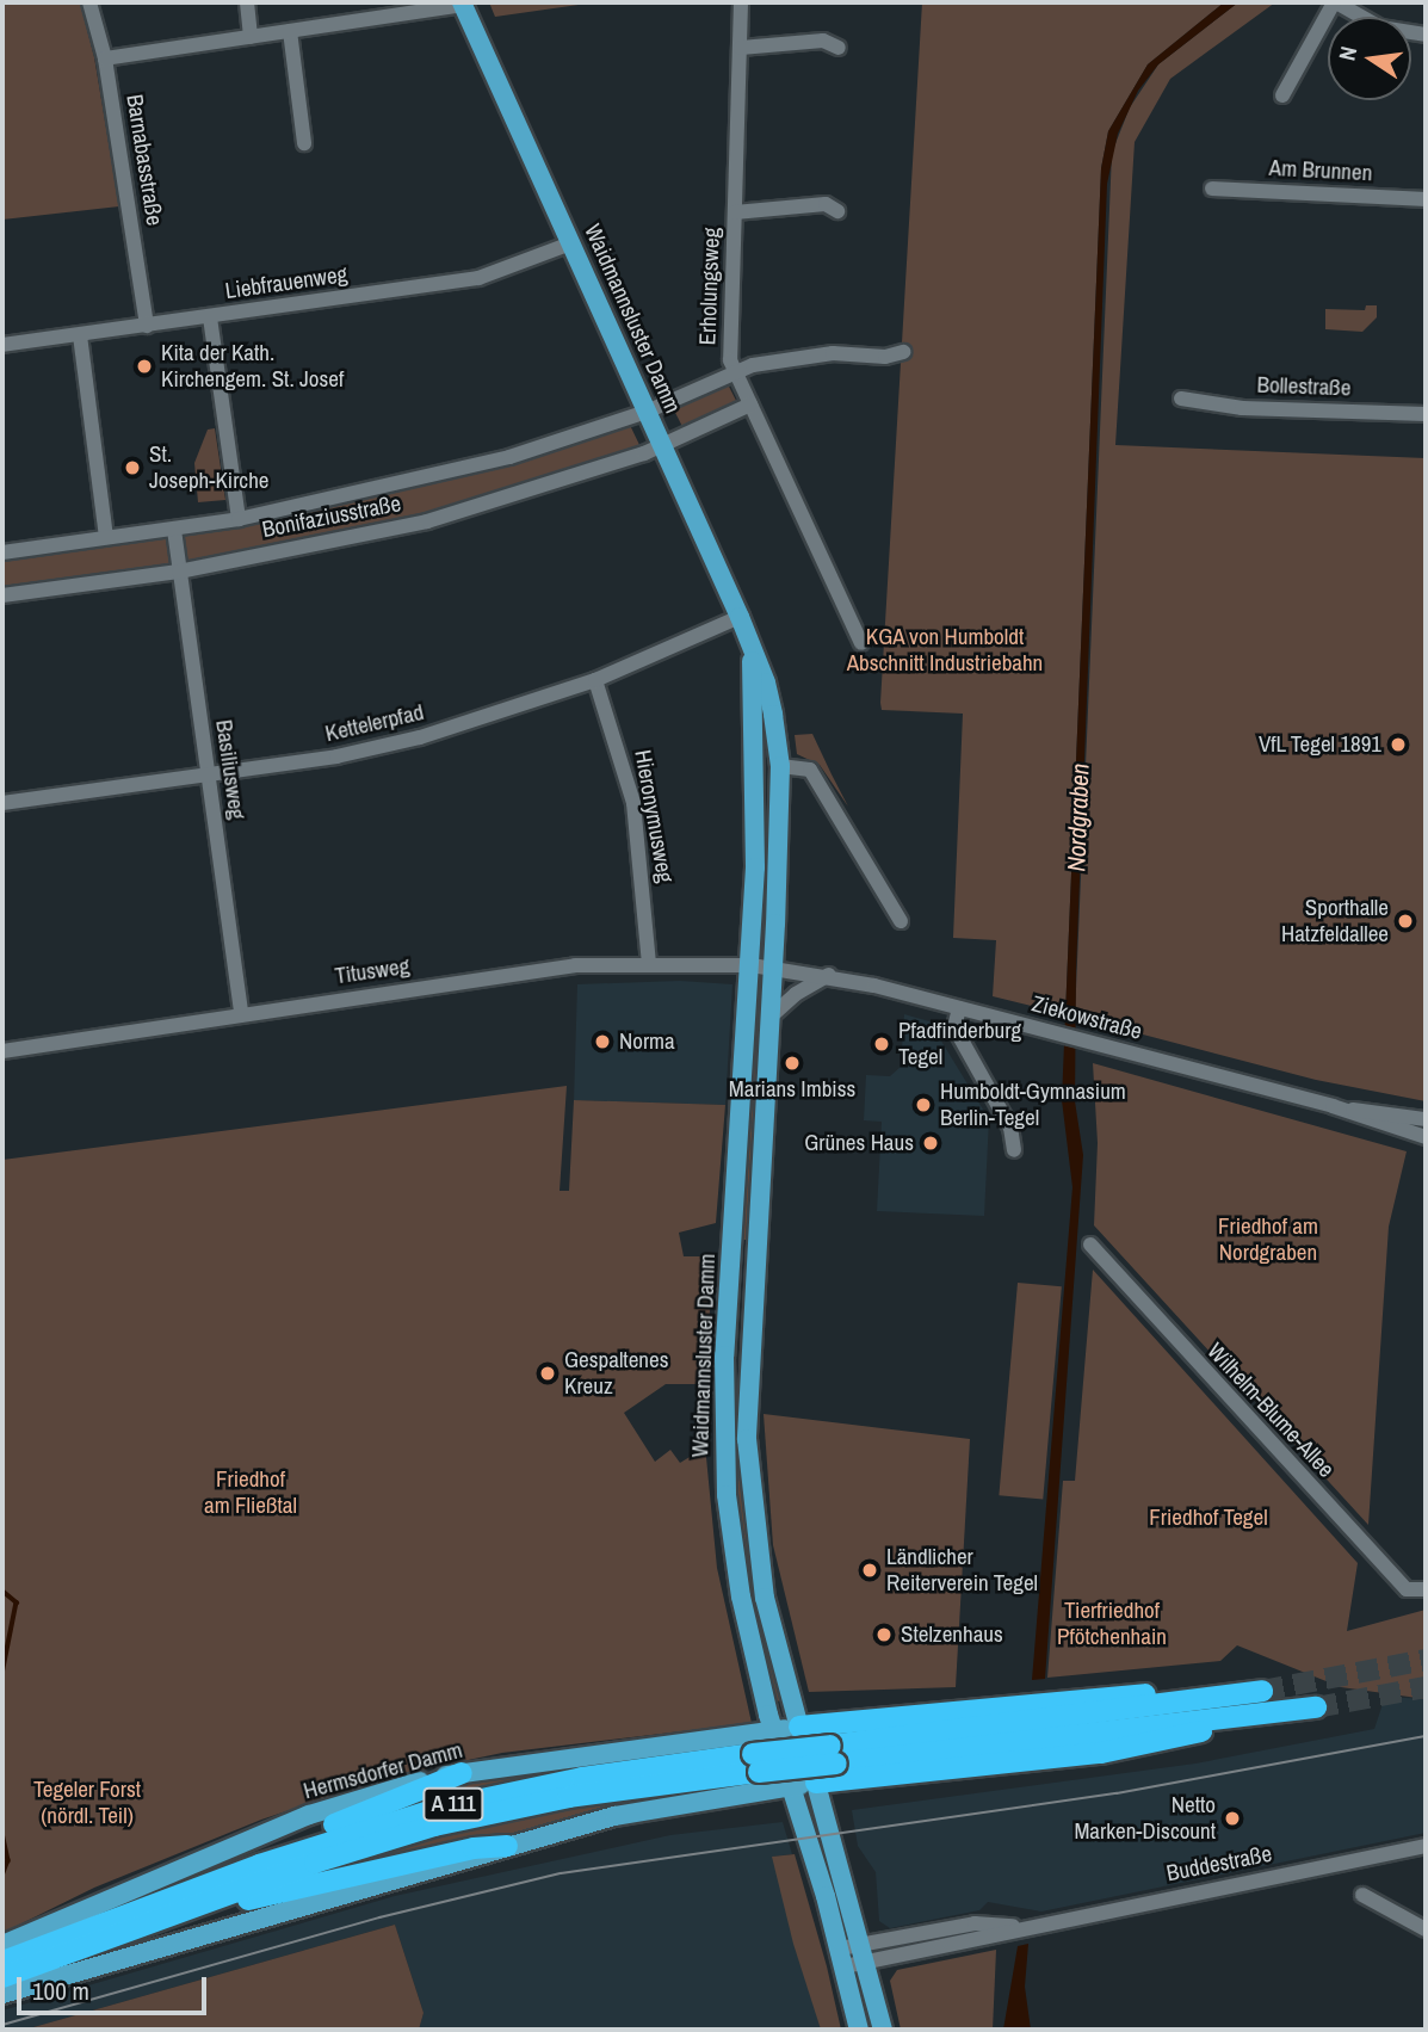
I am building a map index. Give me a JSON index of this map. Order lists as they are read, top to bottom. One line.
{"streets":{"highway":["A 111"],"main road":["Waidmannsluster Damm","Hermsdorfer Damm"],"street":["Barnabasstraße","Am Brunnen","Liebfrauenweg","Erholungsweg","Bollestraße","Bonifaziusstraße","Kettelerpfad","Basiliusweg","Hieronymusweg","Titusweg","Ziekowstraße","Wilhelm-Blume-Allee","Buddestraße"]},"crossings":[["Barnabasstraße","Liebfrauenweg"],["Liebfrauenweg","Waidmannsluster Damm"],["Erholungsweg","Bonifaziusstraße"],["Waidmannsluster Damm","Bonifaziusstraße"],["Waidmannsluster Damm","Kettelerpfad"],["Waidmannsluster Damm","Titusweg"],["Waidmannsluster Damm","Ziekowstraße"],["Waidmannsluster Damm","Hermsdorfer Damm"],["Waidmannsluster Damm","Buddestraße"],["Bonifaziusstraße","Basiliusweg"],["Kettelerpfad","Basiliusweg"],["Kettelerpfad","Hieronymusweg"],["Basiliusweg","Titusweg"],["Hieronymusweg","Titusweg"],["Titusweg","Ziekowstraße"]],"water":["Nordgraben"],"parks":["KGA von Humboldt Abschnitt Industriebahn","Friedhof am Nordgraben","Friedhof am Fließtal","Friedhof Tegel","Tierfriedhof Pfötchenhain","Tegeler Forst (nördl. Teil)"],"places":["Kita der Kath. Kirchengem. St. Josef","St. Joseph-Kirche","VfL Tegel 1891","Sporthalle Hatzfeldallee","Norma","Pfadfinderburg Tegel","Marians Imbiss","Humboldt-Gymnasium Berlin-Tegel","Grünes Haus","Gespaltenes Kreuz","Ländlicher Reiterverein Tegel","Stelzenhaus","Netto Marken-Discount"],"scale_bar":"100 m","north":"left"}
